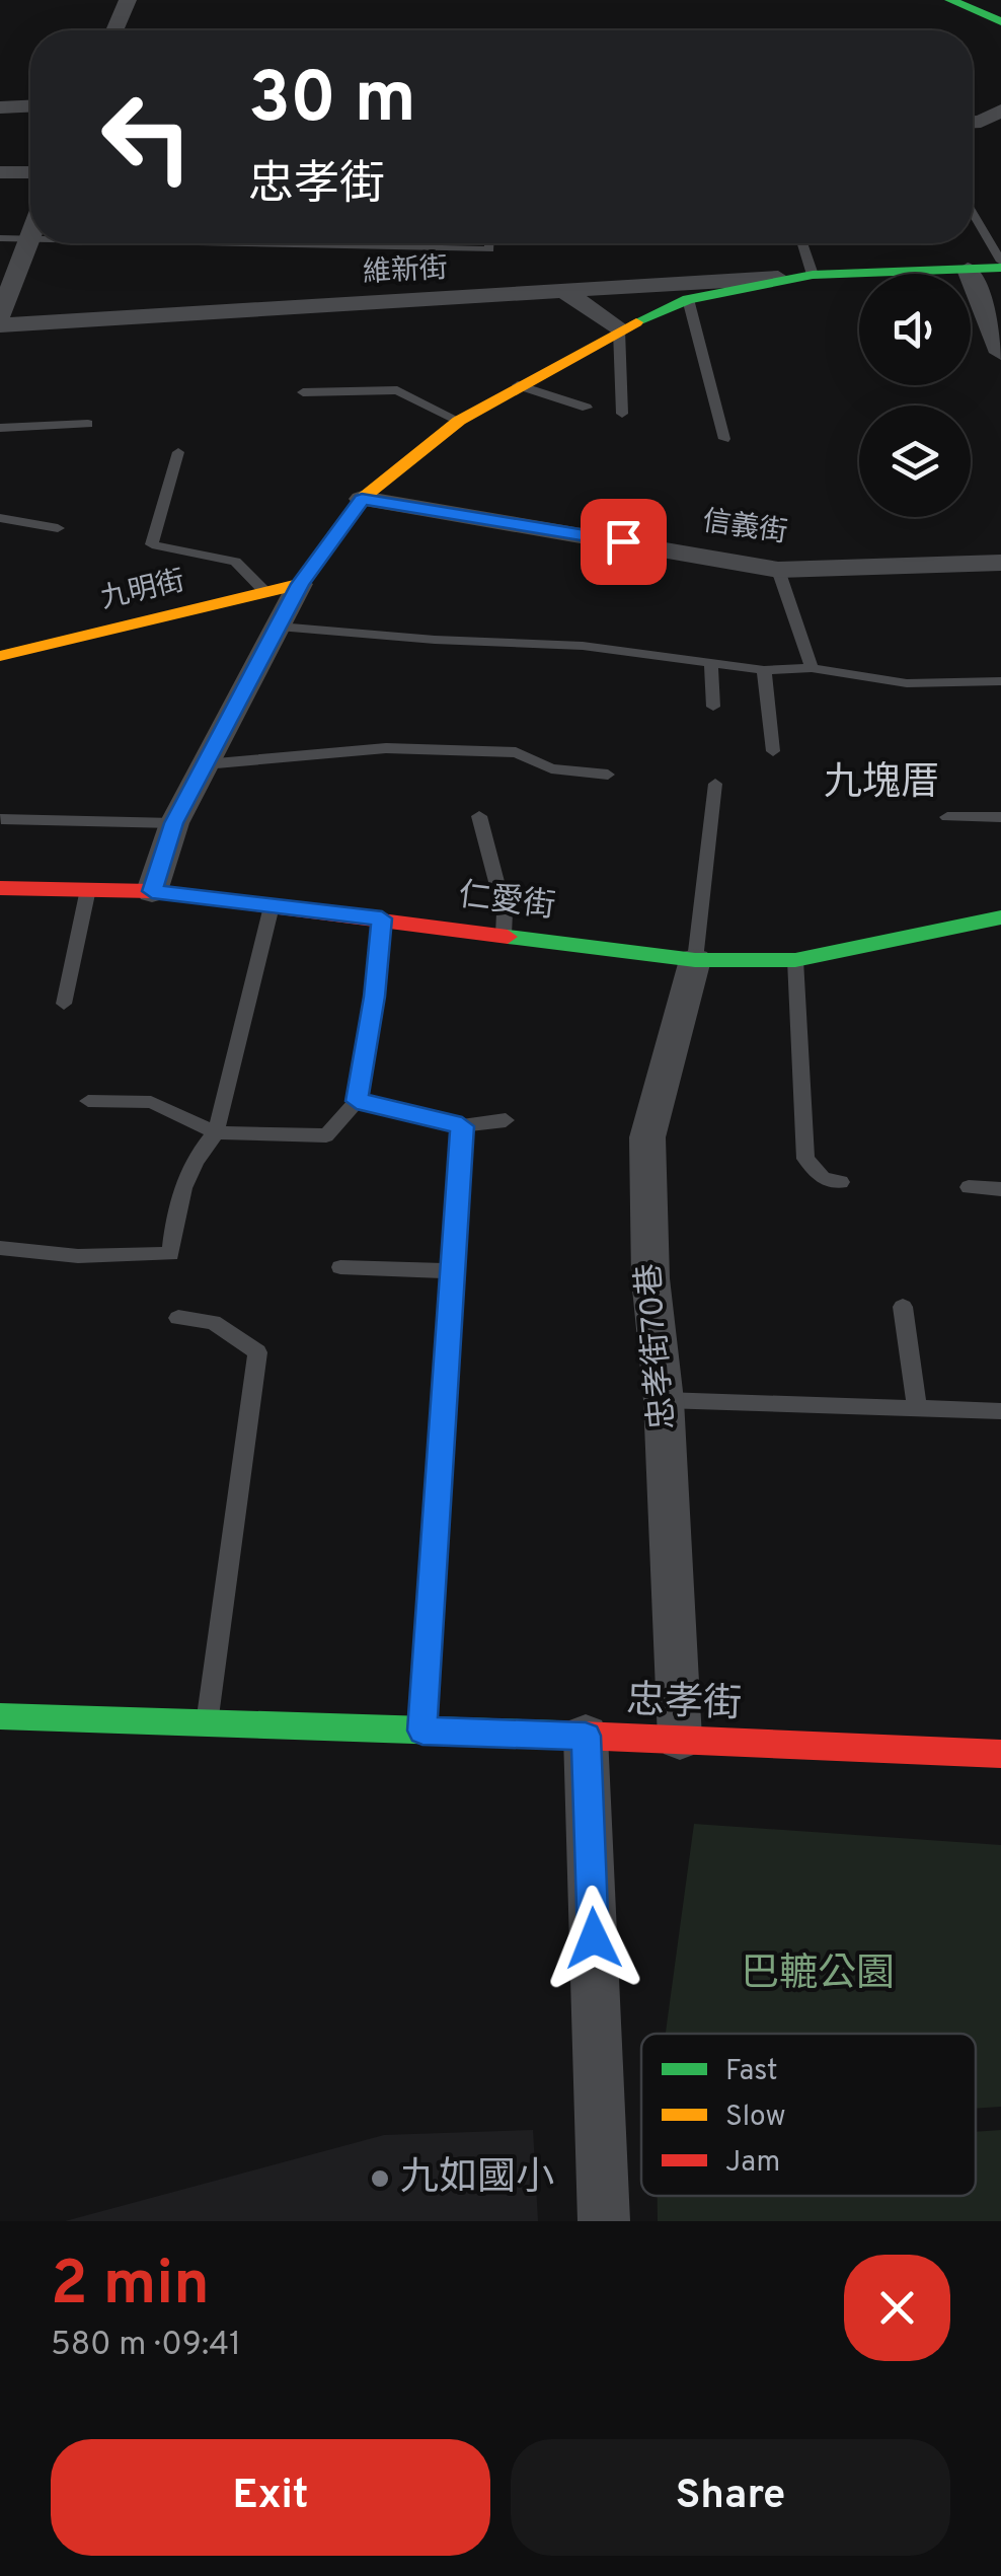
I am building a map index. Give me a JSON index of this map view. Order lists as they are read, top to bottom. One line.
{"streets":{"street":["維新街","信義街","九明街","仁愛街","忠孝街70巷","忠孝街"]},"crossings":[["維新街","信義街"],["維新街","九明街"],["仁愛街","忠孝街70巷"],["忠孝街70巷","忠孝街"]],"districts":["九塊厝"],"parks":["巴轆公園"],"places":["九如國小"],"legend":["Fast","Slow","Jam"],"page":{"turn":["30 m","忠孝街"],"heading":["2 min","580 m · 09:41"],"buttons":["Exit","Share"]}}
